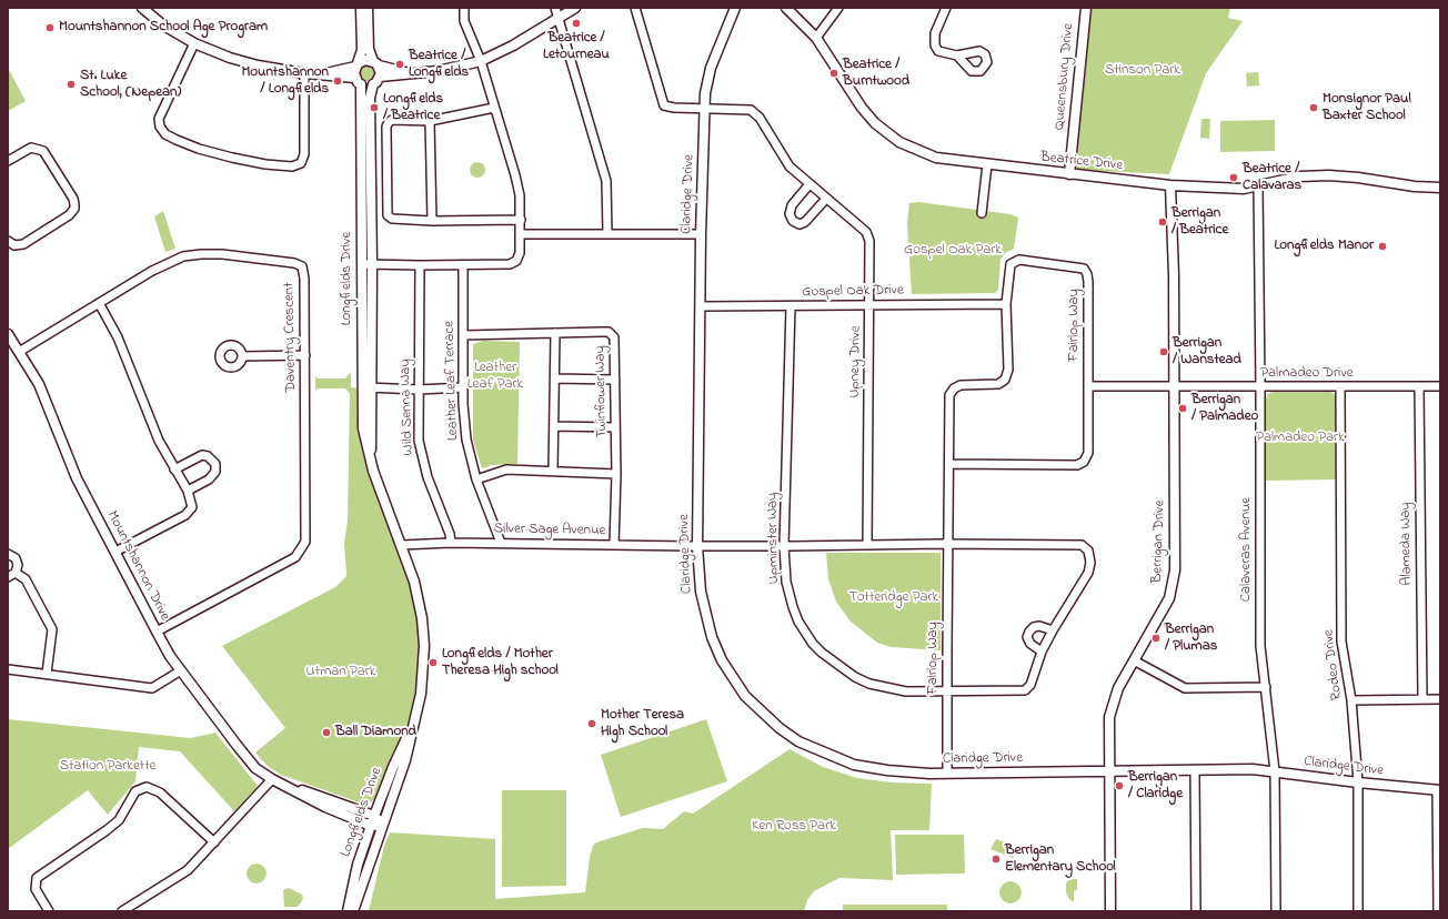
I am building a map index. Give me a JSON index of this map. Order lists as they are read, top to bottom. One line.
{"streets":{"street":["Queensbury Drive","Beatrice Drive","Claridge Drive","Longfields Drive","Gospel Oak Drive","Fairlop Way","Daventry Crescent","Upney Drive","Palmadeo Drive","Leather Leaf Terrace","Twinflower Way","Wild Senna Way","Silver Sage Avenue","Upminster Way","Berrigan Drive","Alameda Way","Calaveras Avenue","Mountshannon Drive","Rodeo Drive"]},"crossings":[["Queensbury Drive","Beatrice Drive"],["Beatrice Drive","Berrigan Drive"],["Beatrice Drive","Calaveras Avenue"],["Claridge Drive","Gospel Oak Drive"],["Claridge Drive","Fairlop Way"],["Claridge Drive","Upney Drive"],["Claridge Drive","Silver Sage Avenue"],["Claridge Drive","Berrigan Drive"],["Claridge Drive","Calaveras Avenue"],["Claridge Drive","Rodeo Drive"],["Longfields Drive","Silver Sage Avenue"],["Longfields Drive","Mountshannon Drive"],["Gospel Oak Drive","Fairlop Way"],["Gospel Oak Drive","Upney Drive"],["Gospel Oak Drive","Upminster Way"],["Fairlop Way","Palmadeo Drive"],["Fairlop Way","Silver Sage Avenue"],["Fairlop Way","Upminster Way"],["Daventry Crescent","Mountshannon Drive"],["Upney Drive","Silver Sage Avenue"],["Palmadeo Drive","Berrigan Drive"],["Palmadeo Drive","Alameda Way"],["Palmadeo Drive","Calaveras Avenue"],["Palmadeo Drive","Rodeo Drive"],["Leather Leaf Terrace","Twinflower Way"],["Leather Leaf Terrace","Silver Sage Avenue"],["Twinflower Way","Silver Sage Avenue"],["Wild Senna Way","Silver Sage Avenue"],["Silver Sage Avenue","Upminster Way"]],"parks":["Stinson Park","Gospel Oak Park","Leather Leaf Park","Palmadeo Park","Totteridge Park","Utman Park","Station Parkette","Ken Ross Park"],"places":["Beatrice / Letourneau","Mountshannon School Age Program","Beatrice / Longfields","Beatrice / Burntwood","Mountshannon / Longfields","St. Luke School, (Nepean)","Longfields / Beatrice","Monsignor Paul Baxter School","Beatrice / Calavaras","Berrigan / Beatrice","Longfields Manor","Berrigan / Wanstead","Berrigan / Palmadeo","Berrigan / Plumas","Longfields / Mother Theresa High school","Mother Teresa High School","Ball Diamond","Berrigan / Claridge","Berrigan Elementary School"]}
